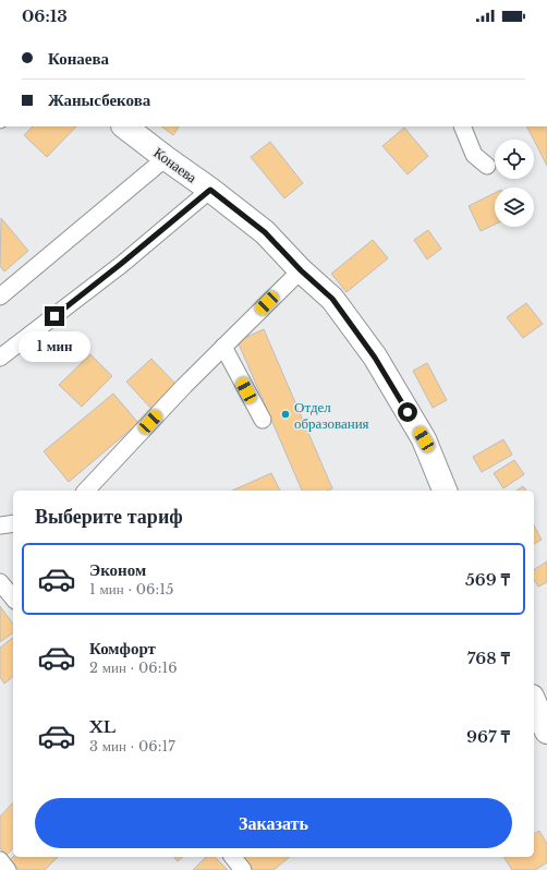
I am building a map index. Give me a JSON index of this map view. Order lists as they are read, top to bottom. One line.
{"streets":{"main road":["Конаева"]},"places":["Отдел образования"],"page":{"status":"06:13","banner":["Конаева","Жанысбекова"],"bubble":"1 мин","heading":"Выберите тариф","list":[{"name":"Эконом","note":"1 мин · 06:15","value":"569 ₸"},{"name":"Комфорт","note":"2 мин · 06:16","value":"768 ₸"},{"name":"XL","note":"3 мин · 06:17","value":"967 ₸"}],"buttons":"Заказать"}}
